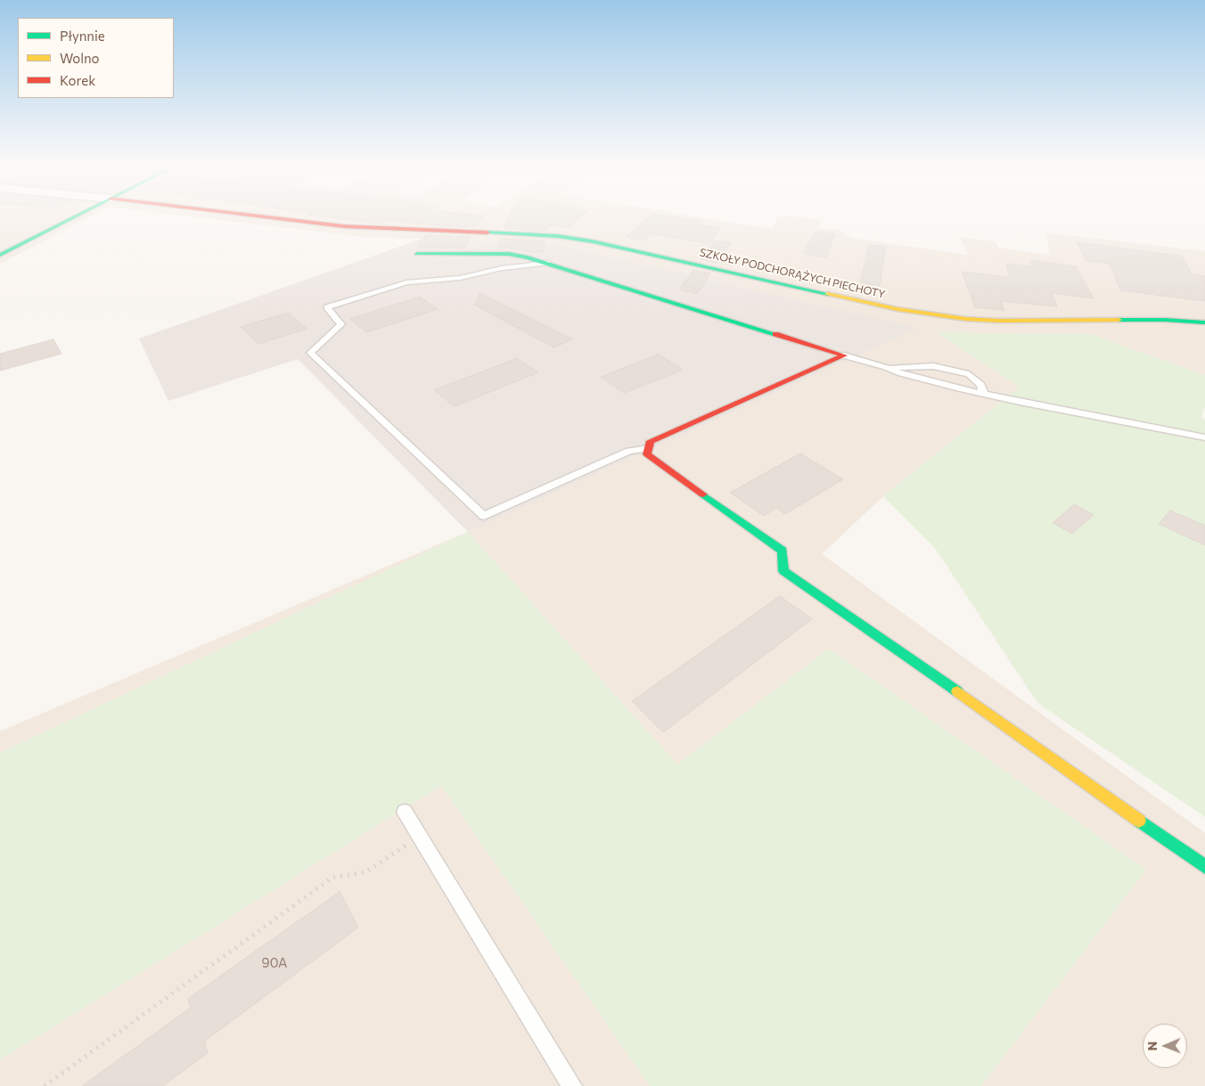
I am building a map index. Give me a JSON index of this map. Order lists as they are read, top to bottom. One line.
{"streets":{"street":["SZKOŁY PODCHORĄŻYCH PIECHOTY"]},"house_numbers":["90A"],"legend":["Płynnie","Wolno","Korek"],"north":"left"}
